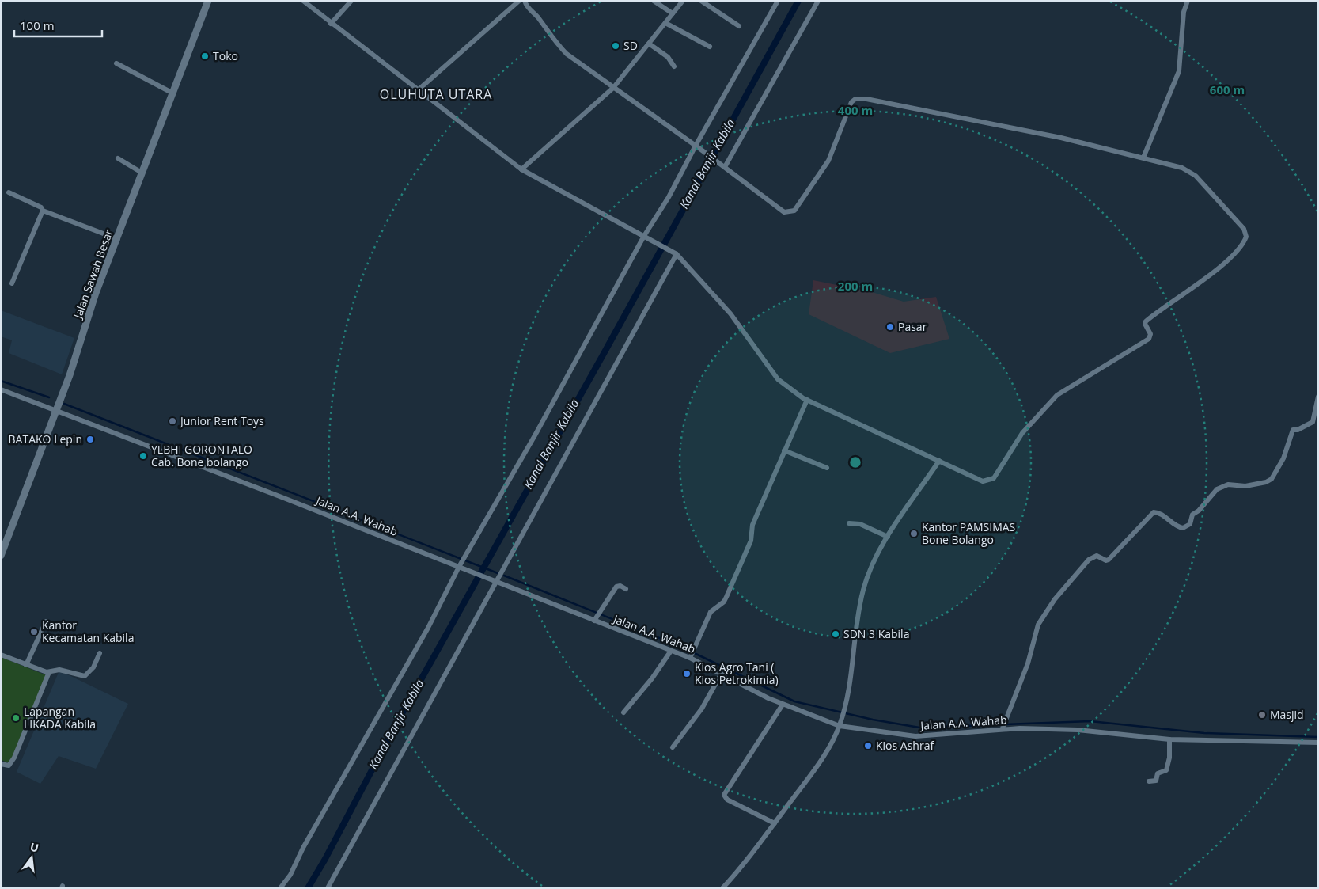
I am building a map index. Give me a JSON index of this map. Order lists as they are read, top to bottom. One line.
{"streets":{"main road":["Jalan Sawah Besar"],"street":["Jalan A.A. Wahab"]},"crossings":[["Jalan Sawah Besar","Jalan A.A. Wahab"]],"districts":["OLUHUTA UTARA"],"water":["Kanal Banjir Kabila"],"places":["SD","Toko","Pasar","Junior Rent Toys","BATAKO Lepin","YLBHI GORONTALO Cab. Bone bolango","Kantor PAMSIMAS Bone Bolango","Kantor Kecamatan Kabila","SDN 3 Kabila","Kios Agro Tani ( Kios Petrokimia)","Masjid","Lapangan LIKADA Kabila","Kios Ashraf"],"scale_bar":"100 m","north":"top","rings":["600 m","400 m","200 m"]}
